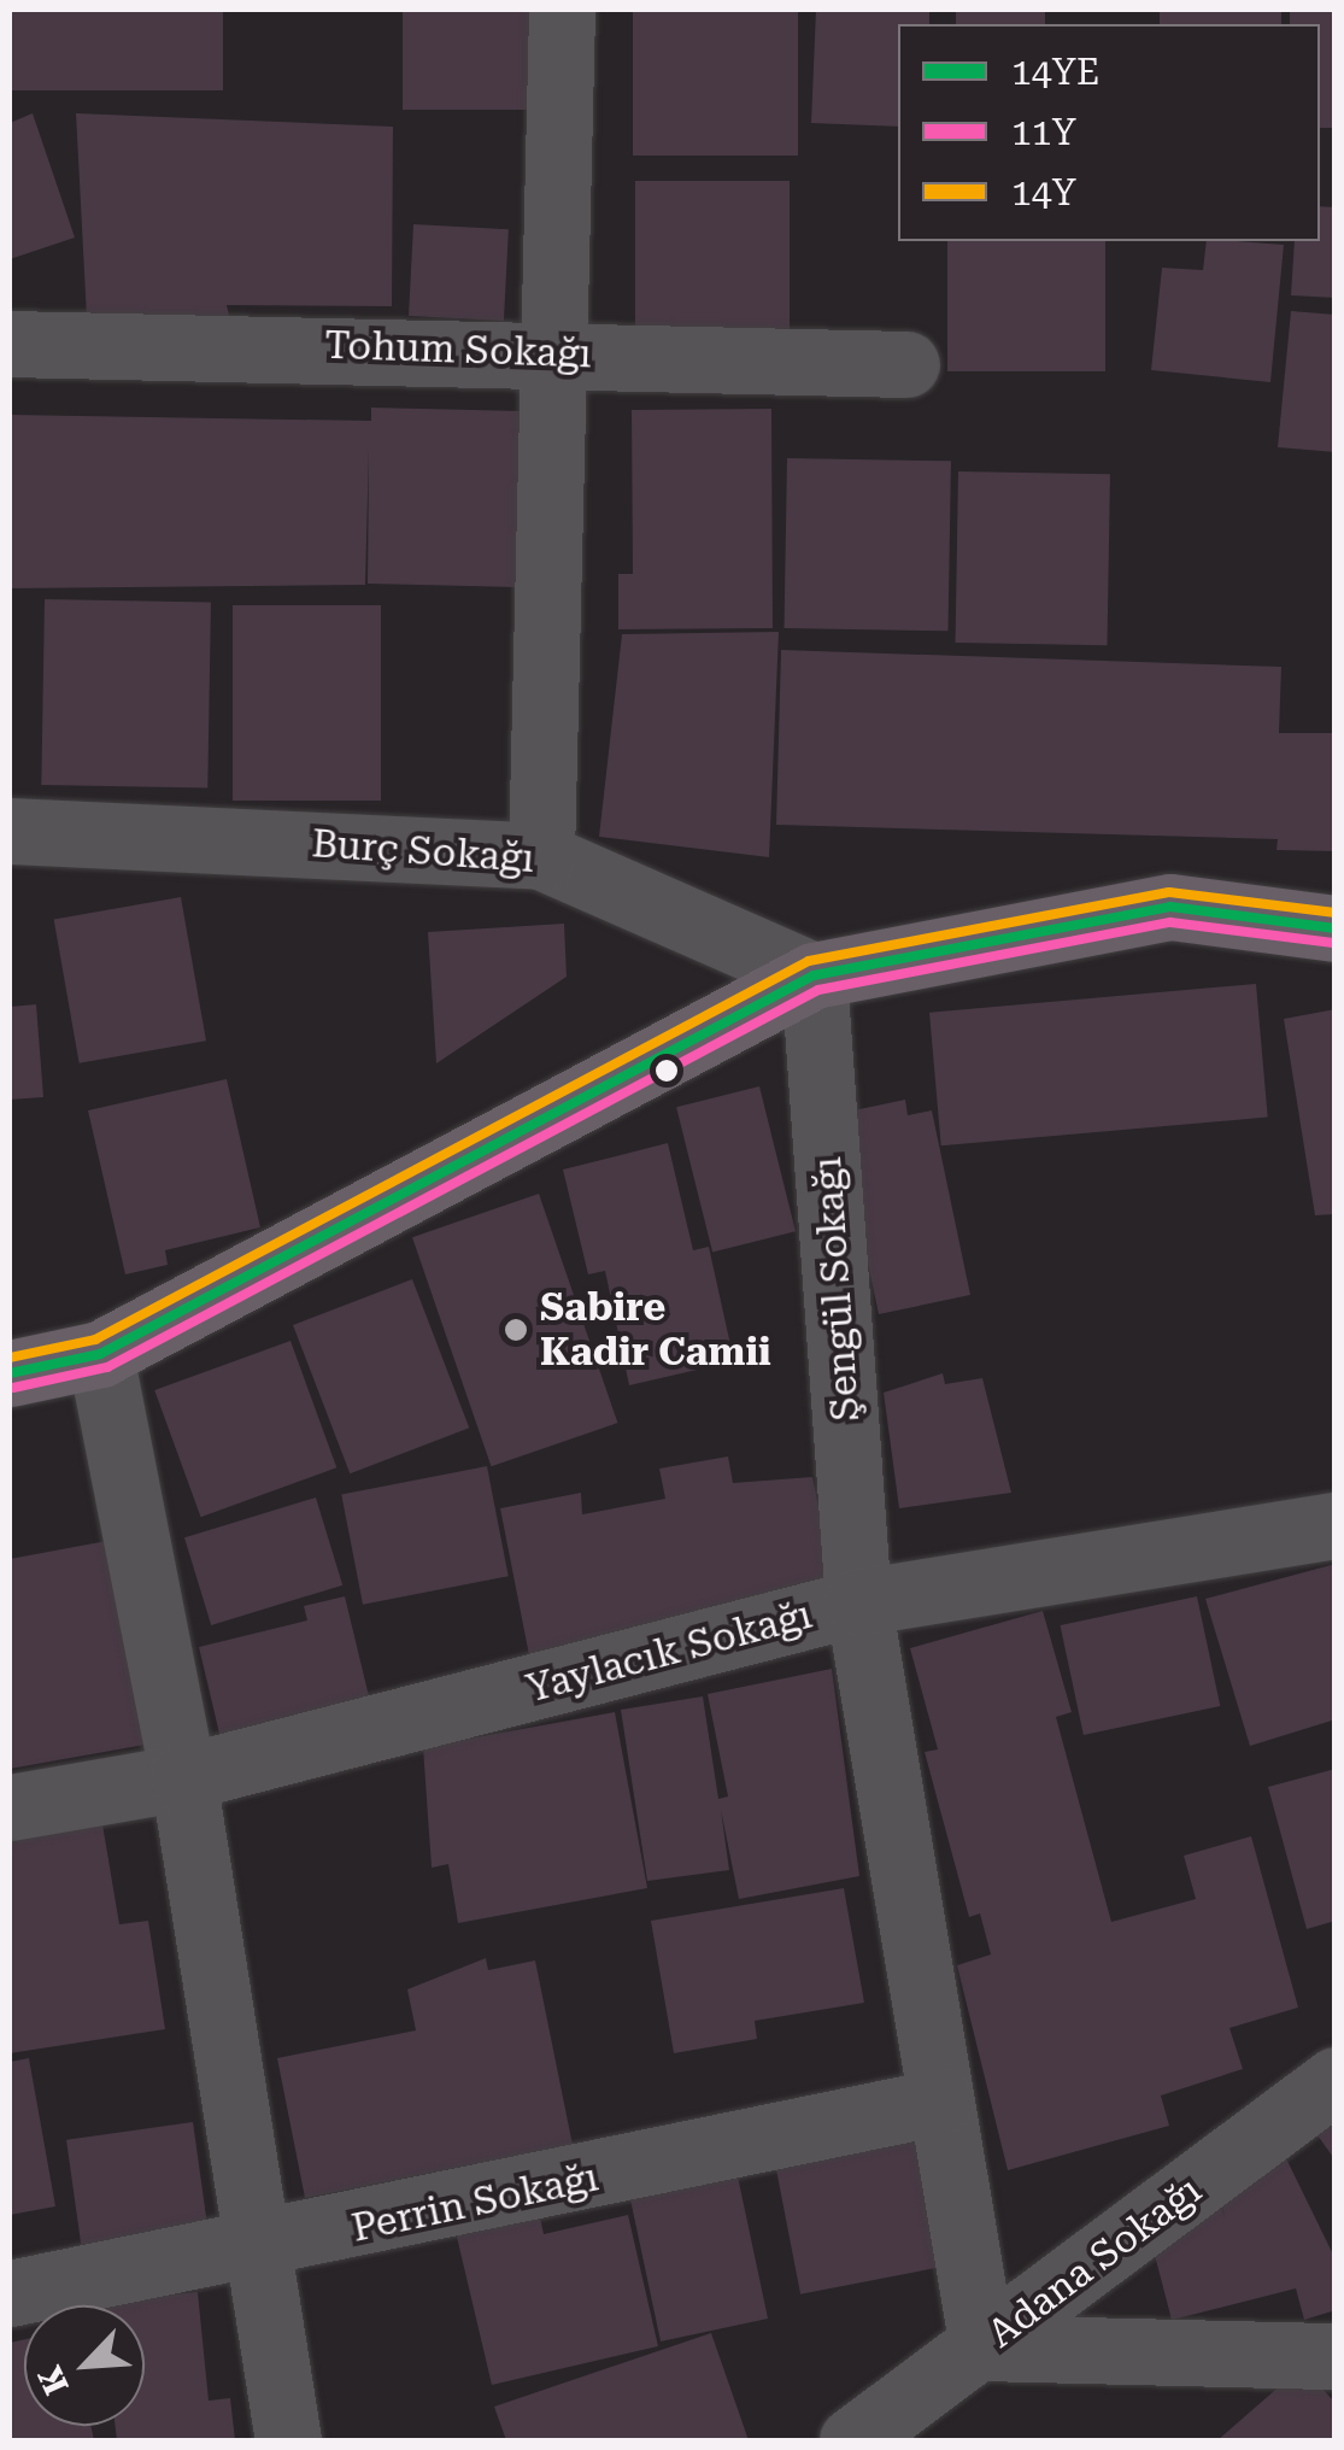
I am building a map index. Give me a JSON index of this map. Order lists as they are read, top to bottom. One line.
{"streets":{"street":["Tohum Sokağı","Burç Sokağı","Şengül Sokağı","Yaylacık Sokağı","Perrin Sokağı","Adana Sokağı"]},"crossings":[["Burç Sokağı","Şengül Sokağı"],["Şengül Sokağı","Yaylacık Sokağı"],["Şengül Sokağı","Perrin Sokağı"],["Şengül Sokağı","Adana Sokağı"]],"places":["Sabire Kadir Camii"],"lines":["transit line 14Y","transit line 14YE","transit line 11Y"],"legend":["14YE","11Y","14Y"],"north":"bottom left"}
